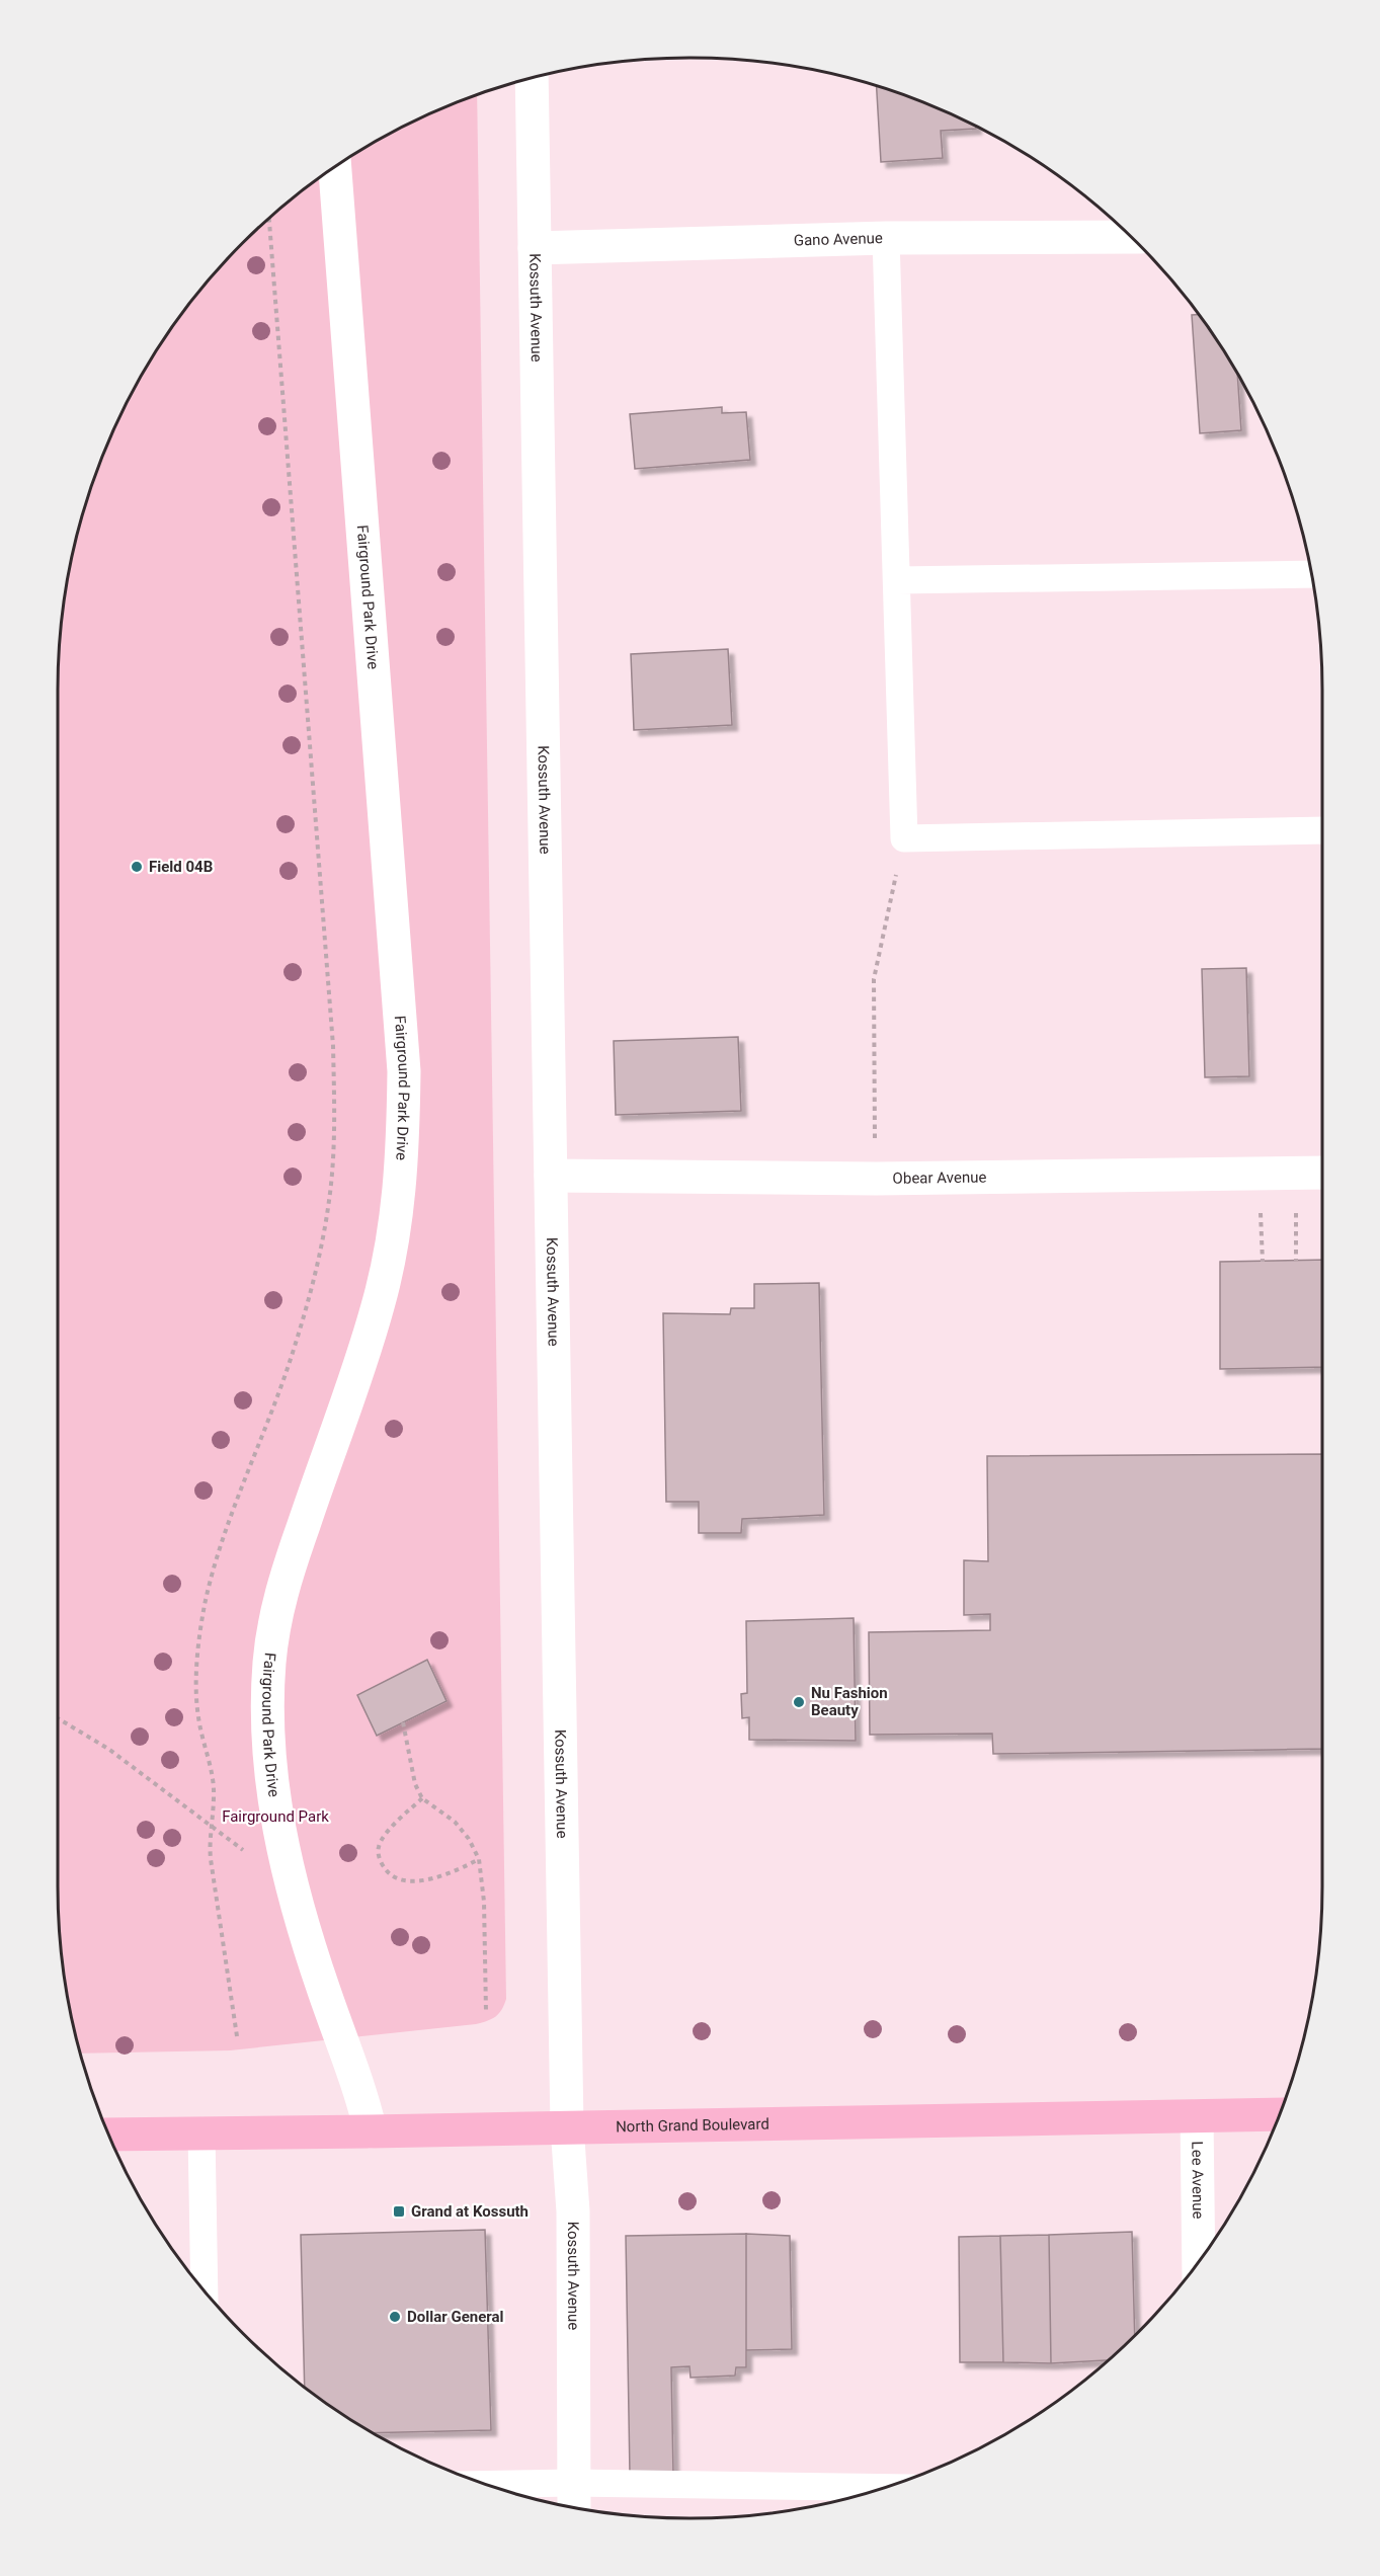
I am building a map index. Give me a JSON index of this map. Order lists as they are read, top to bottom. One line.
{"streets":{"main road":["North Grand Boulevard"],"street":["Gano Avenue","Kossuth Avenue","Fairground Park Drive","Obear Avenue","Lee Avenue"]},"crossings":[["Gano Avenue","Kossuth Avenue"],["Kossuth Avenue","Obear Avenue"],["Kossuth Avenue","North Grand Boulevard"],["Fairground Park Drive","North Grand Boulevard"],["North Grand Boulevard","Lee Avenue"]],"parks":["Fairground Park"],"places":{"other":["Field 04B","Nu Fashion Beauty","Dollar General"],"transit":["Grand at Kossuth"]}}
